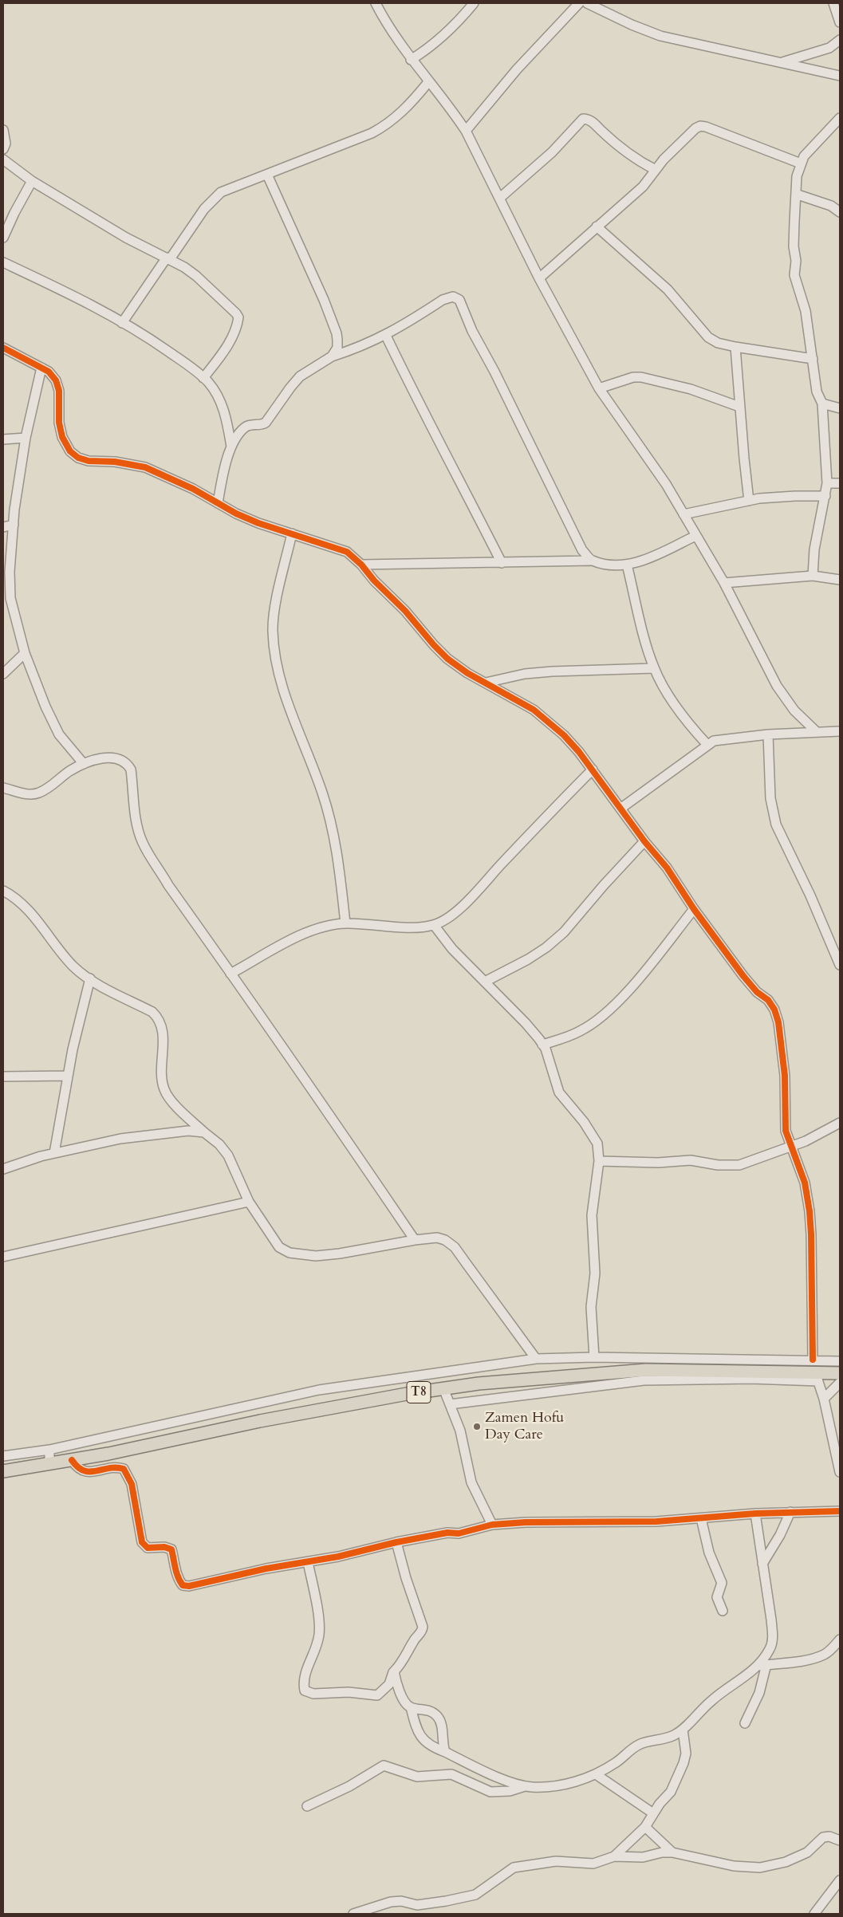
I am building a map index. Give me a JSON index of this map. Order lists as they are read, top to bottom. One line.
{"streets":{"main road":["T8"]},"places":["Zamen Hofu Day Care"]}
